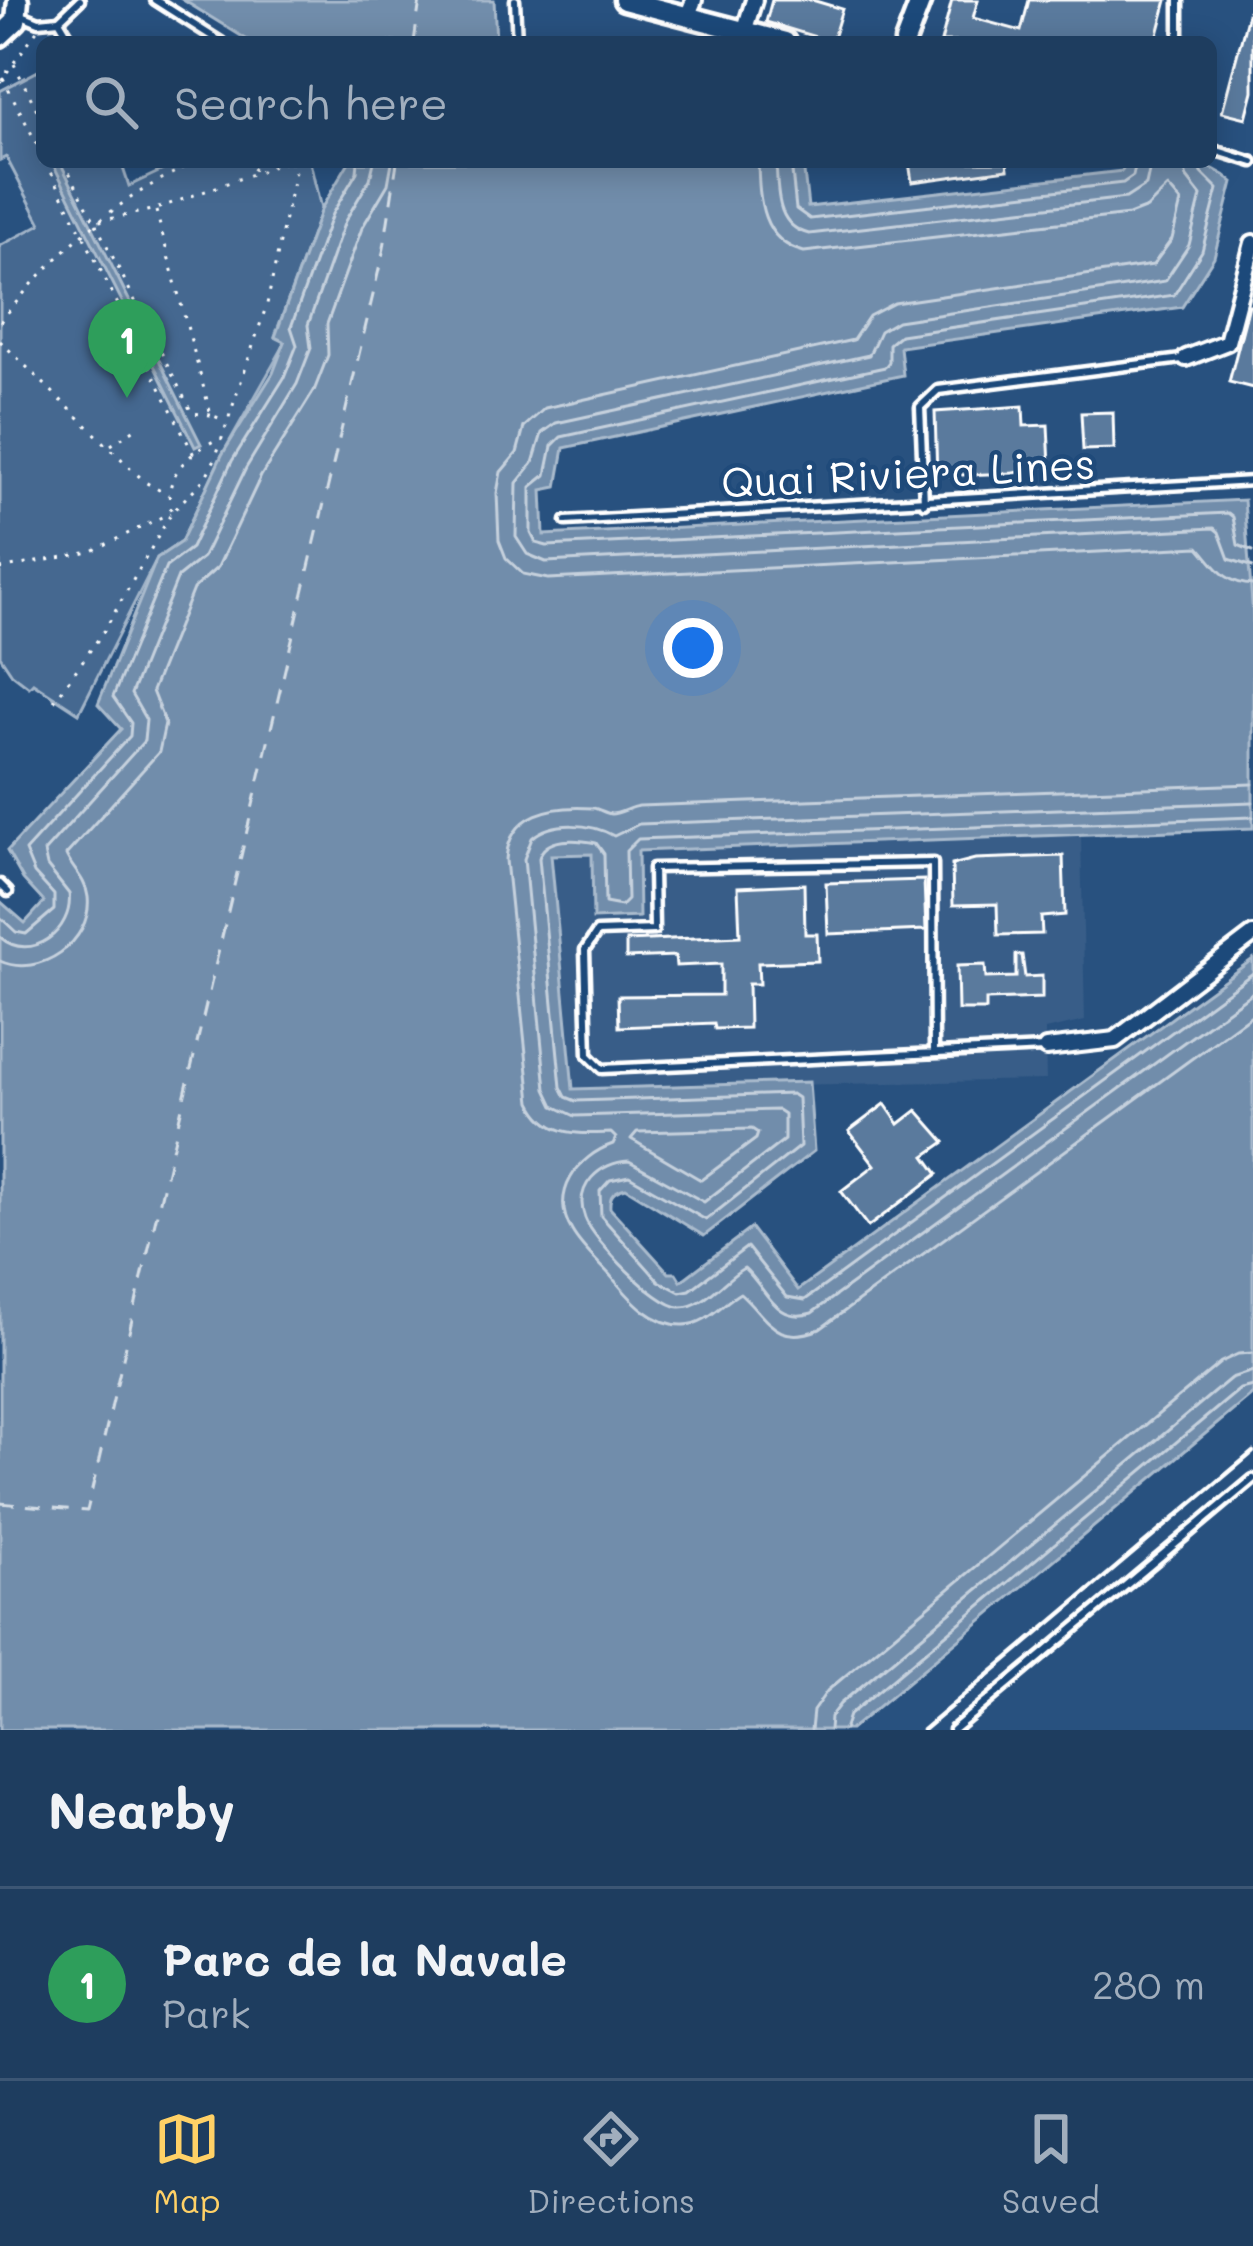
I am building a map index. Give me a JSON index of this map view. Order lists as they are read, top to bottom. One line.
{"streets":{"lane":["Quai Riviera Lines"]},"page":{"search":"Search here","pins":"1","heading":"Nearby","list":[{"mark":"1","name":"Parc de la Navale","note":"Park","value":"280 m"}],"nav":["Map","Directions","Saved"]}}
